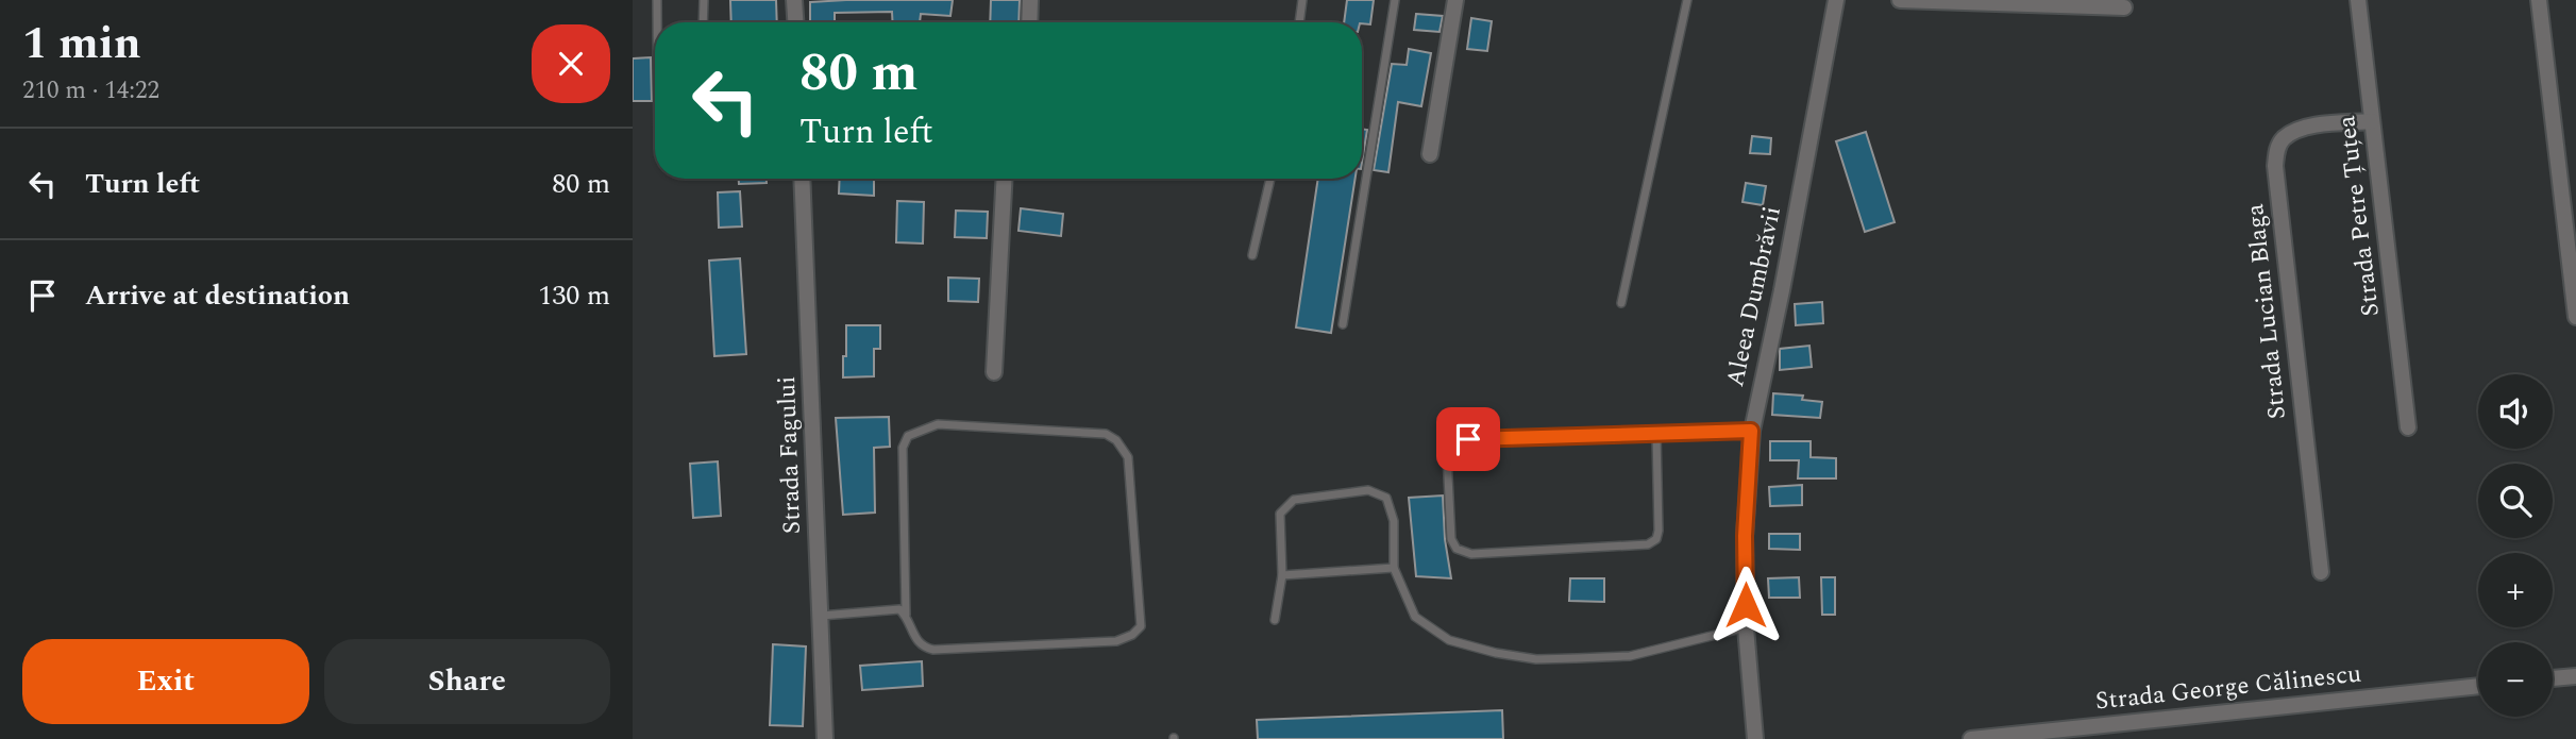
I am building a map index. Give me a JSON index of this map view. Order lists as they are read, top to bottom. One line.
{"streets":{"street":["Strada Petre Țuțea","Aleea Dumbrăvii","Strada Lucian Blaga","Strada Fagului","Strada George Călinescu"]},"crossings":[["Strada Petre Țuțea","Strada Lucian Blaga"]],"page":{"heading":["1 min","210 m · 14:22"],"turn":["80 m","Turn left"],"list":[{"name":"Turn left","value":"80 m"},{"name":"Arrive at destination","value":"130 m"}],"map_buttons":["+","−"],"buttons":["Exit","Share"]}}
